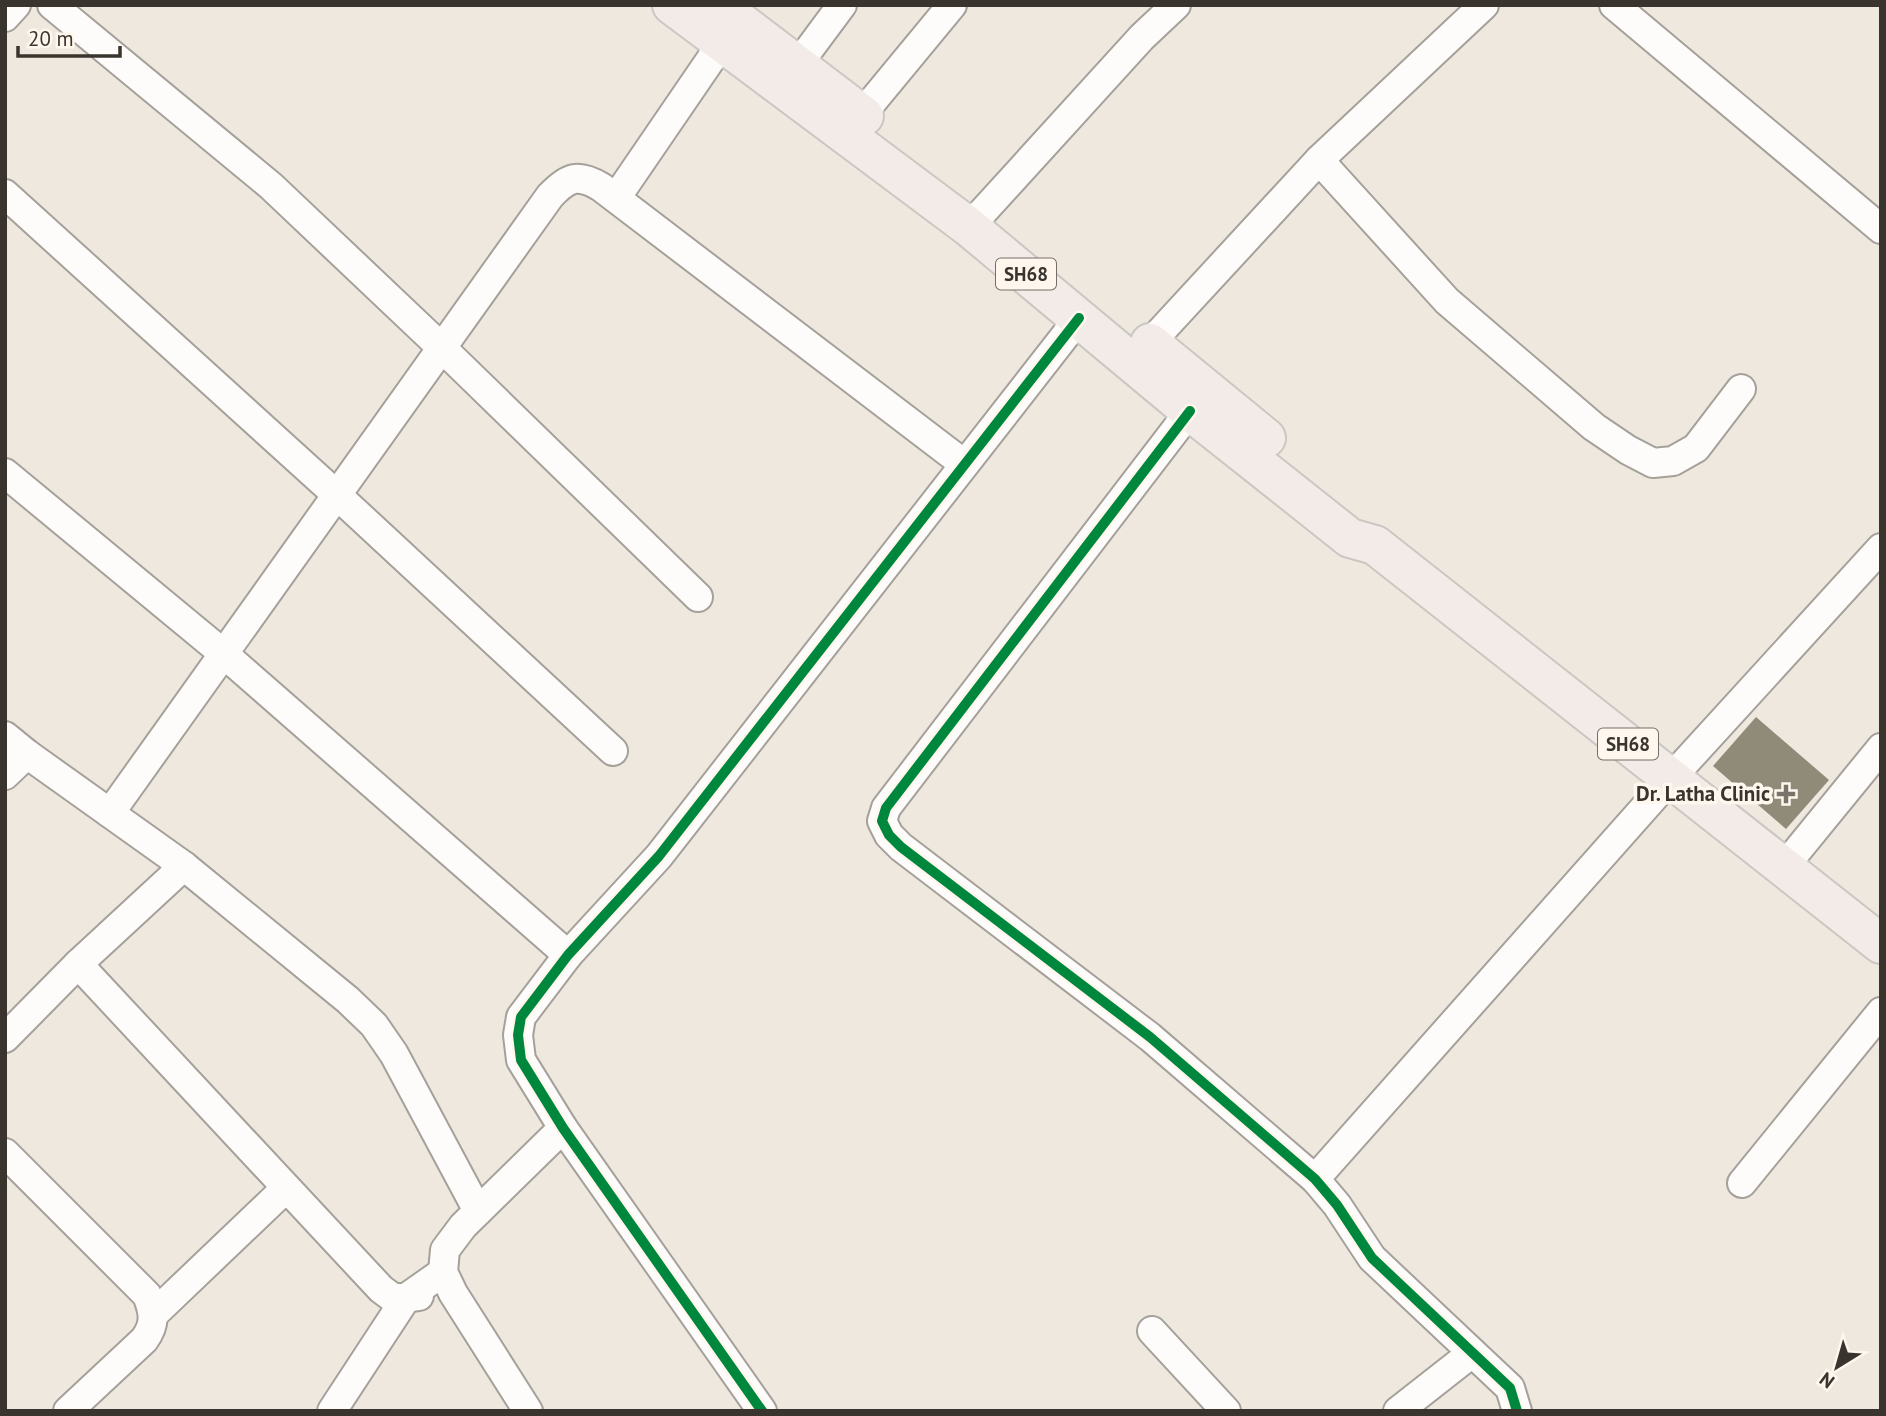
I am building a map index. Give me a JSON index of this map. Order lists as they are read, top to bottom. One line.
{"streets":{"main road":["SH68"]},"places":{"health":["Dr. Latha Clinic"]},"scale_bar":"20 m","north":"bottom left"}
